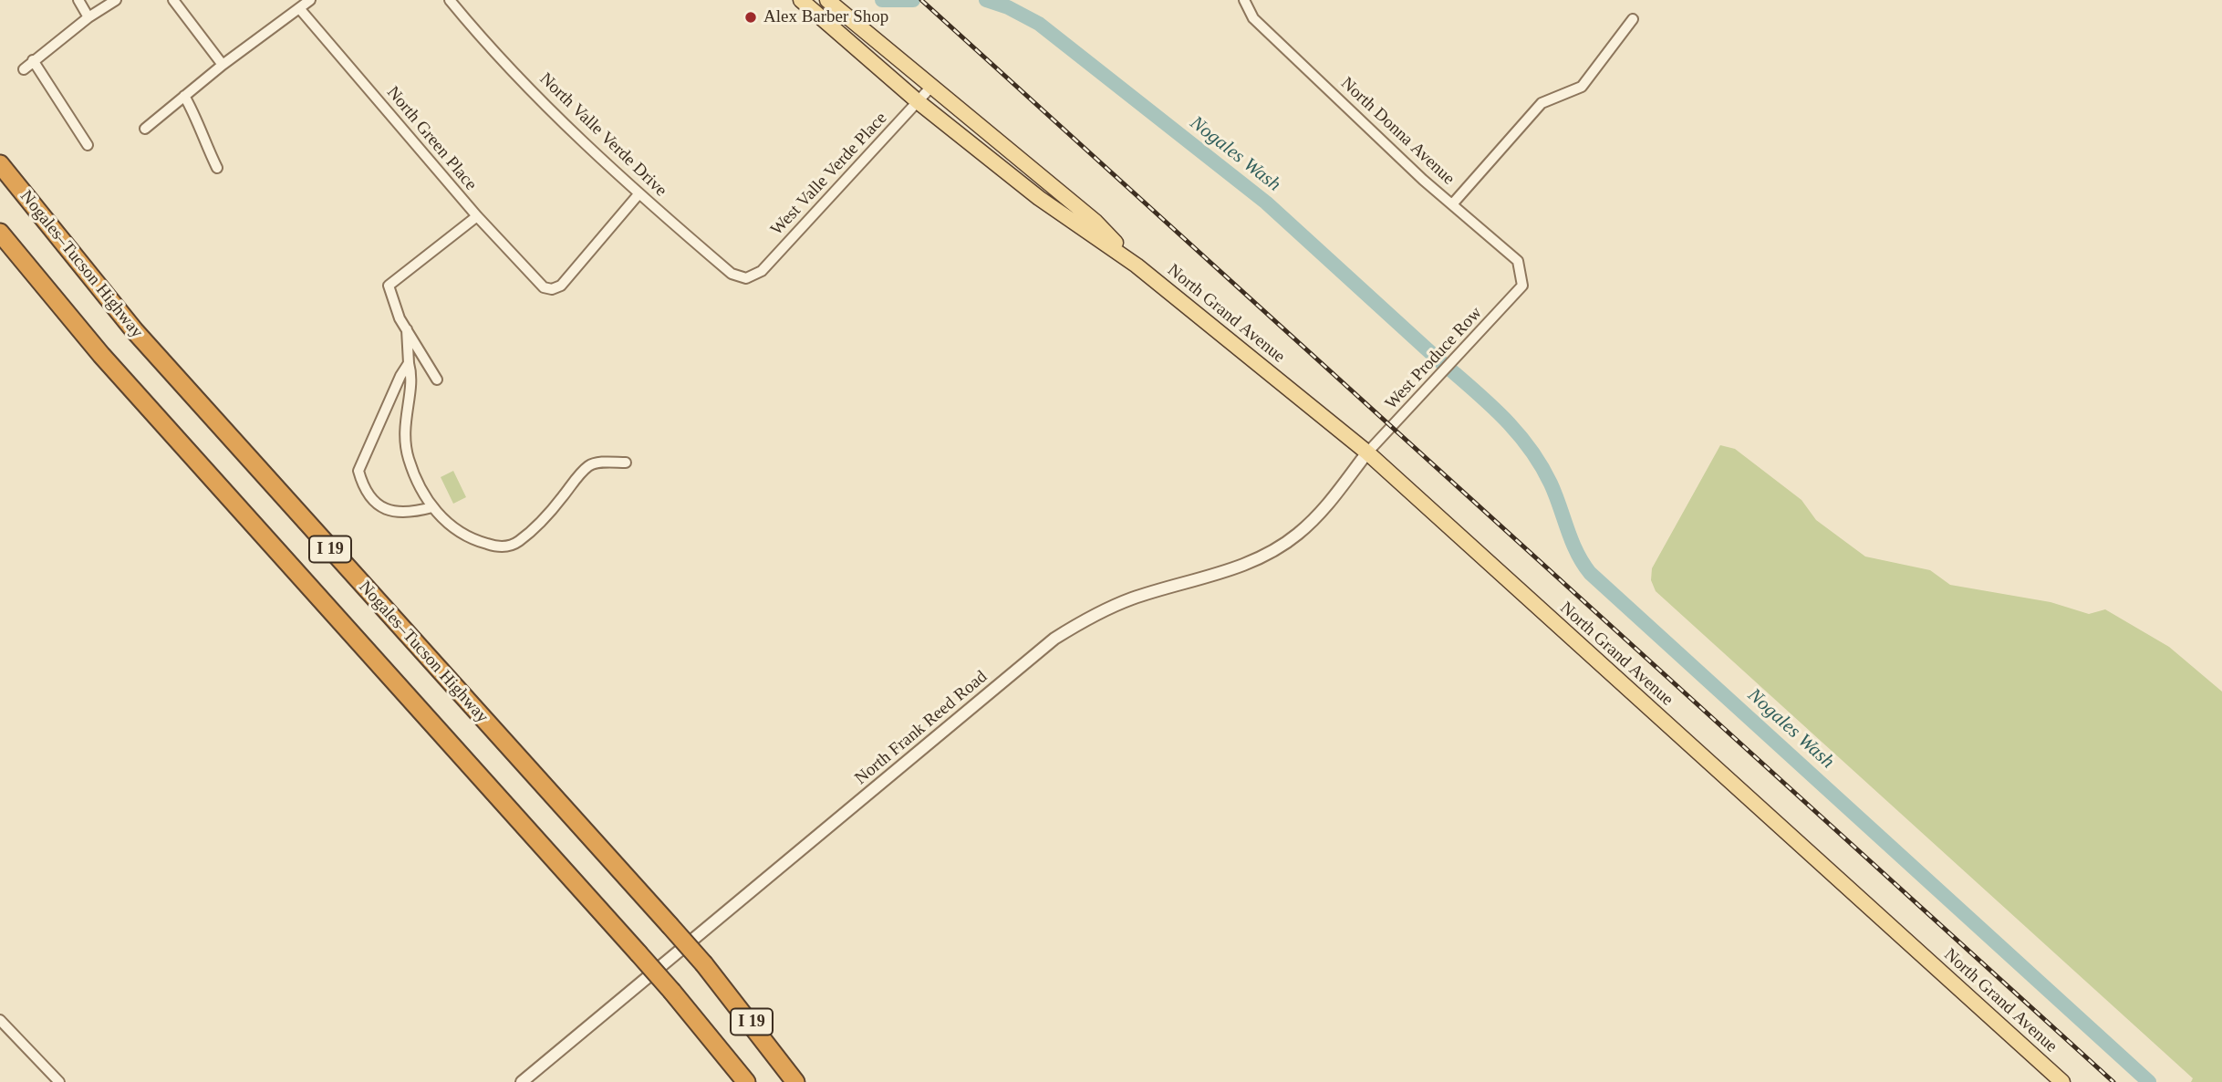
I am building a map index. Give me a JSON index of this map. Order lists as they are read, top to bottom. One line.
{"streets":{"highway":["Nogales–Tucson Highway","I 19"],"main road":["North Grand Avenue"],"street":["North Donna Avenue","North Valle Verde Drive","North Green Place","West Valle Verde Place","West Produce Row","North Frank Reed Road"]},"crossings":[["North Donna Avenue","West Produce Row"],["North Valle Verde Drive","North Green Place"],["North Valle Verde Drive","West Valle Verde Place"],["West Valle Verde Place","North Grand Avenue"],["North Grand Avenue","West Produce Row"],["North Grand Avenue","North Frank Reed Road"],["West Produce Row","North Frank Reed Road"]],"water":["Nogales Wash"],"places":["Alex Barber Shop"]}
